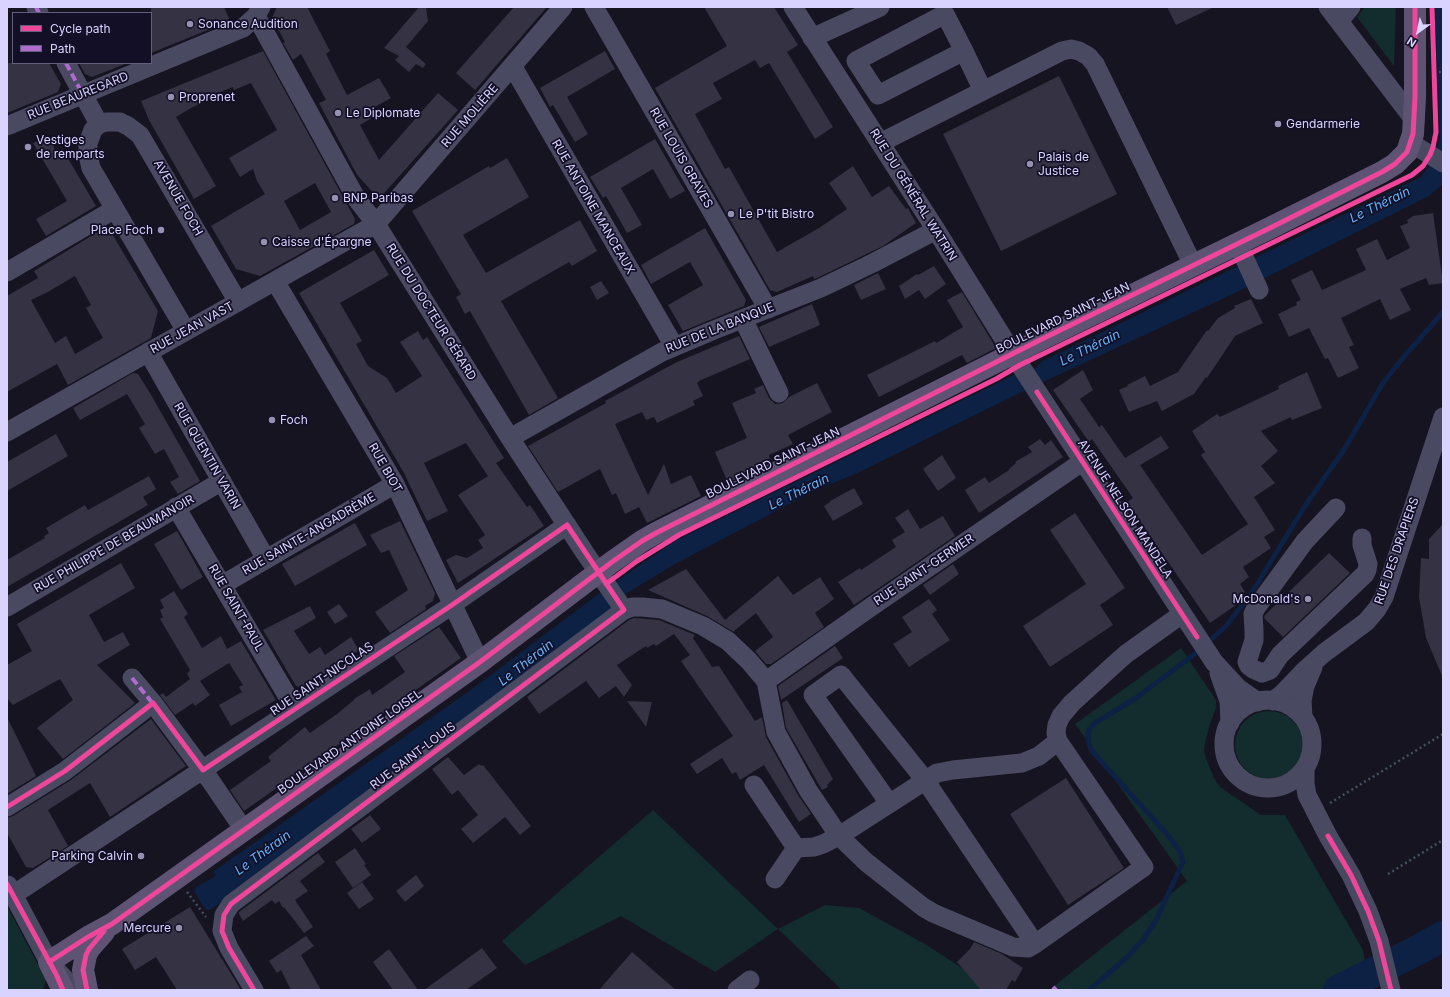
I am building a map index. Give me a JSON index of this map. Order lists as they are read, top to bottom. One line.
{"streets":{"main road":["BOULEVARD SAINT-JEAN","BOULEVARD ANTOINE LOISEL"],"street":["RUE BEAUREGARD","RUE MOLIÈRE","RUE LOUIS GRAVES","RUE DU GÉNÉRAL WATRIN","AVENUE FOCH","RUE ANTOINE MANCEAUX","RUE DU DOCTEUR GÉRARD","RUE JEAN VAST","RUE DE LA BANQUE","RUE QUENTIN VARIN","RUE BIOT","AVENUE NELSON MANDELA","RUE SAINTE-ANGADRÈME","RUE PHILIPPE DE BEAUMANOIR","RUE DES DRAPIERS","RUE SAINT-GERMER","RUE SAINT-PAUL","RUE SAINT-NICOLAS","RUE SAINT-LOUIS"]},"crossings":[["RUE BEAUREGARD","RUE DU DOCTEUR GÉRARD"],["RUE MOLIÈRE","RUE ANTOINE MANCEAUX"],["RUE MOLIÈRE","RUE DU DOCTEUR GÉRARD"],["RUE MOLIÈRE","RUE JEAN VAST"],["RUE LOUIS GRAVES","RUE DE LA BANQUE"],["RUE DU GÉNÉRAL WATRIN","BOULEVARD SAINT-JEAN"],["RUE DU GÉNÉRAL WATRIN","RUE DE LA BANQUE"],["RUE DU GÉNÉRAL WATRIN","AVENUE NELSON MANDELA"],["AVENUE FOCH","RUE JEAN VAST"],["RUE ANTOINE MANCEAUX","RUE DE LA BANQUE"],["RUE DU DOCTEUR GÉRARD","BOULEVARD SAINT-JEAN"],["RUE DU DOCTEUR GÉRARD","RUE JEAN VAST"],["RUE DU DOCTEUR GÉRARD","RUE DE LA BANQUE"],["RUE DU DOCTEUR GÉRARD","RUE SAINT-NICOLAS"],["RUE DU DOCTEUR GÉRARD","BOULEVARD ANTOINE LOISEL"],["RUE DU DOCTEUR GÉRARD","RUE SAINT-LOUIS"],["BOULEVARD SAINT-JEAN","AVENUE NELSON MANDELA"],["BOULEVARD SAINT-JEAN","BOULEVARD ANTOINE LOISEL"],["RUE JEAN VAST","RUE QUENTIN VARIN"],["RUE JEAN VAST","RUE BIOT"],["RUE QUENTIN VARIN","RUE SAINTE-ANGADRÈME"],["RUE QUENTIN VARIN","RUE PHILIPPE DE BEAUMANOIR"],["RUE BIOT","RUE SAINTE-ANGADRÈME"],["RUE BIOT","RUE SAINT-NICOLAS"],["RUE BIOT","BOULEVARD ANTOINE LOISEL"],["AVENUE NELSON MANDELA","RUE DES DRAPIERS"],["AVENUE NELSON MANDELA","RUE SAINT-GERMER"],["RUE SAINTE-ANGADRÈME","RUE SAINT-PAUL"],["RUE PHILIPPE DE BEAUMANOIR","RUE SAINT-PAUL"],["RUE SAINT-GERMER","RUE SAINT-LOUIS"],["RUE SAINT-PAUL","RUE SAINT-NICOLAS"]],"water":["Le Thérain"],"places":["Sonance Audition","Proprenet","Le Diplomate","Gendarmerie","Vestiges de remparts","Palais de Justice","BNP Paribas","Le P'tit Bistro","Place Foch","Caisse d'Épargne","Foch","McDonald's","Parking Calvin","Mercure"],"legend":["Cycle path","Path"],"north":"bottom left"}
